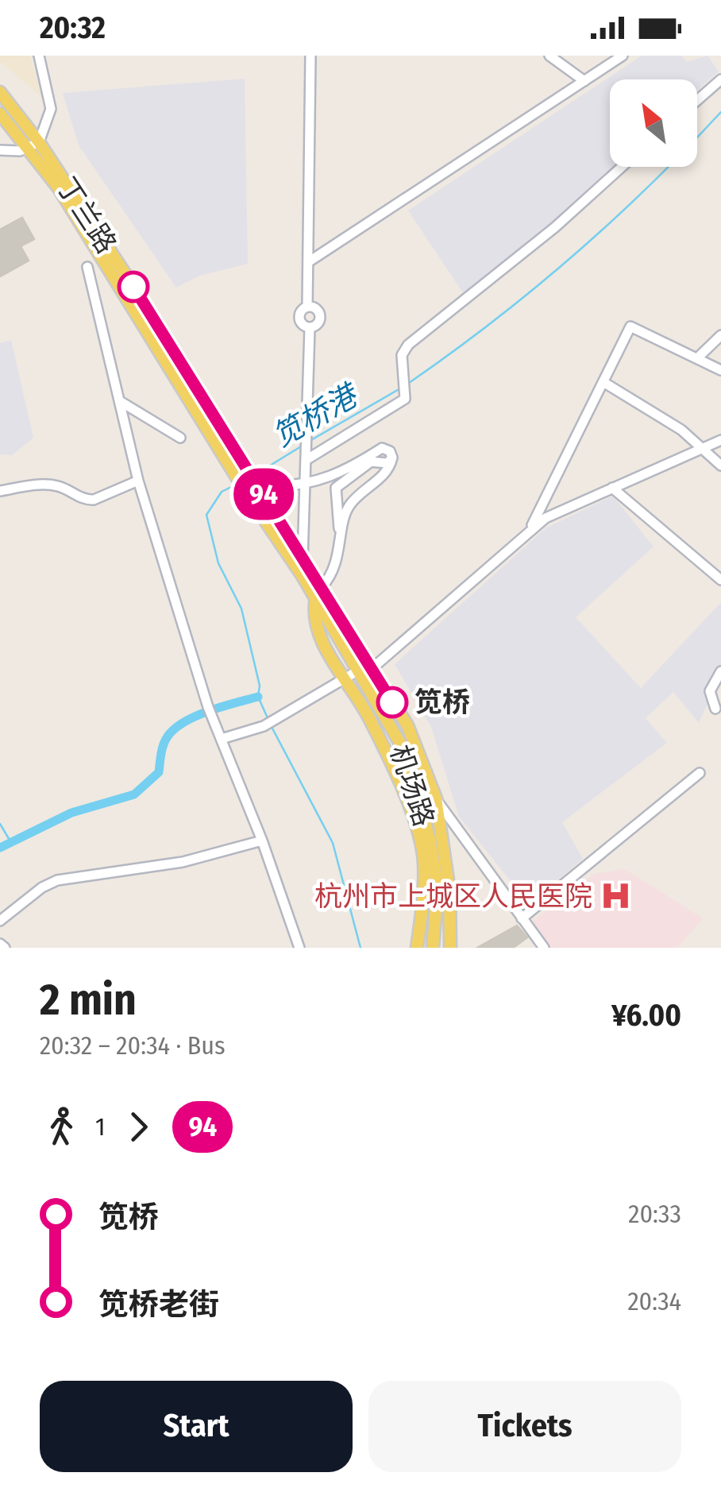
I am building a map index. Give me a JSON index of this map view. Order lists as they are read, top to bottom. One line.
{"streets":{"main road":["丁兰路","机场路"]},"water":["笕桥港"],"places":{"other":["笕桥"],"hospital":["杭州市上城区人民医院"]},"lines":["bus line 94"],"north":"top left","page":{"status":"20:32","on_map":"94","heading":["2 min","20:32 – 20:34 · Bus","¥6.00"],"legs":["1","94"],"list":[{"name":"笕桥","value":"20:33"},{"name":"笕桥老街","value":"20:34"}],"buttons":["Start","Tickets"]}}
